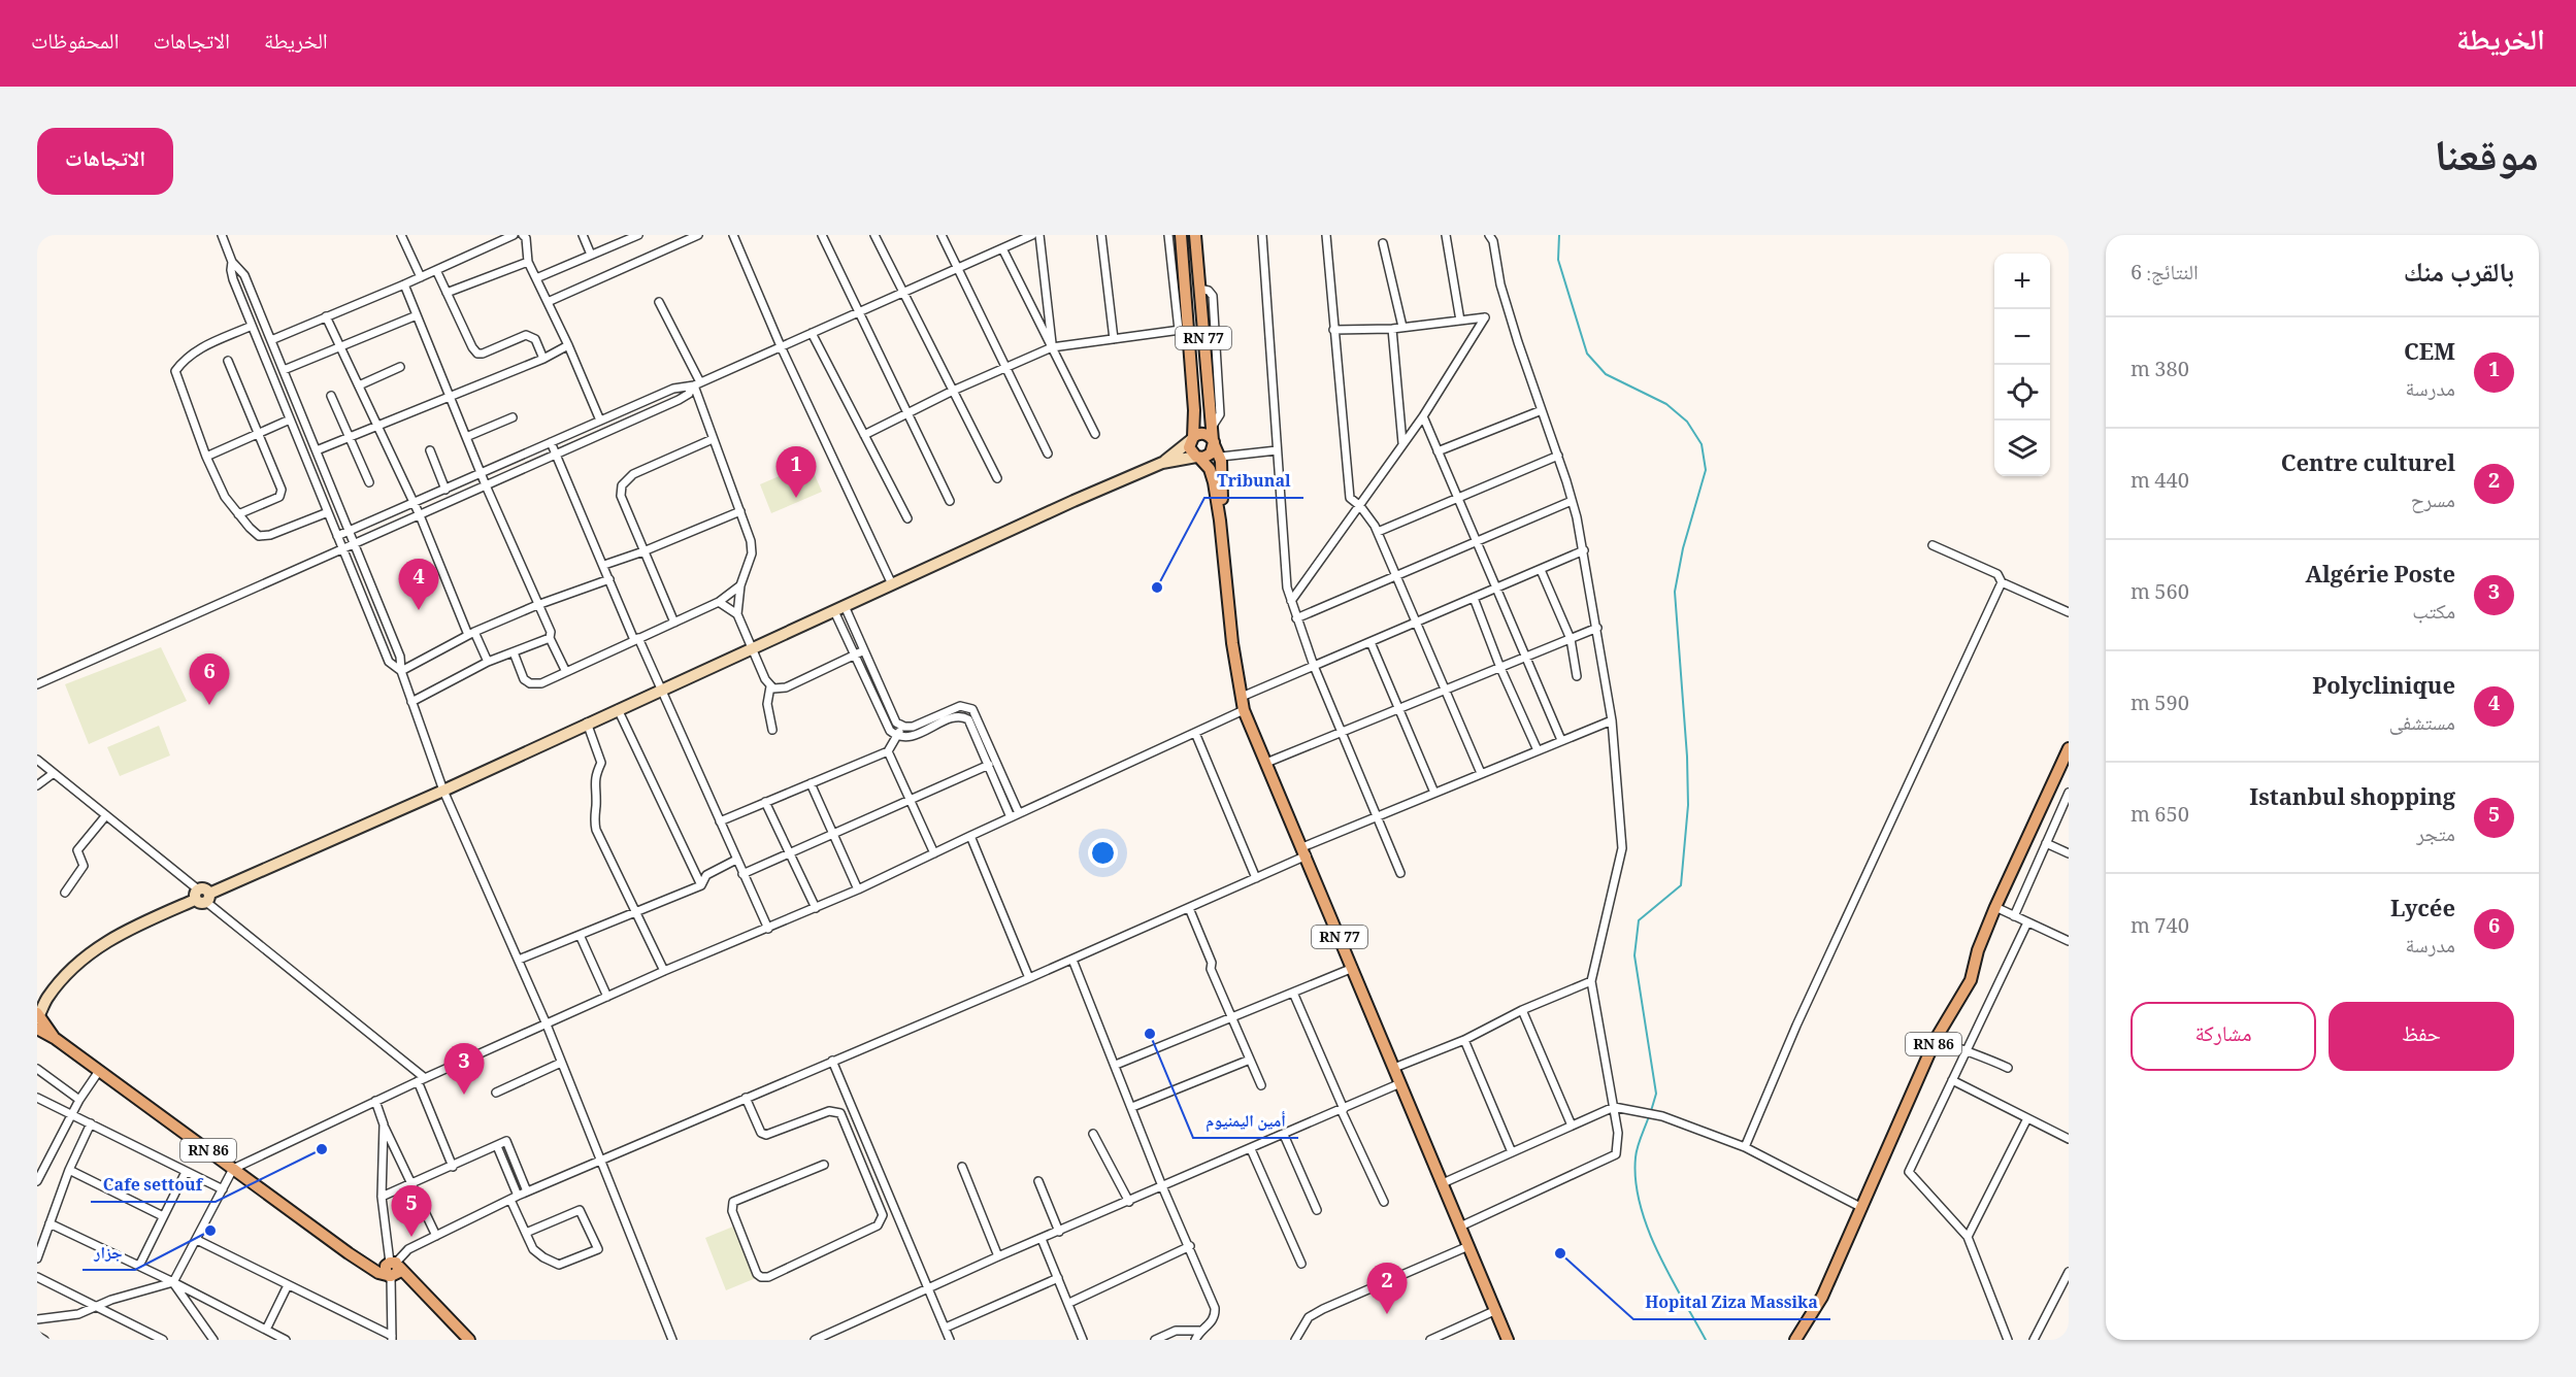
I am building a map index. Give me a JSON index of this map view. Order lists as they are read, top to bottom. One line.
{"streets":{"main road":["RN 77","RN 86"]},"places":["Tribunal","أمين اليمنيوم","Cafe settouf","جزار","Hopital Ziza Massika"],"page":{"header":"الخريطة","nav":["الخريطة","الاتجاهات","المحفوظات"],"title":"موقعنا","buttons":["الاتجاهات",["حفظ","مشاركة"]],"heading":["بالقرب منك","النتائج: 6"],"map_buttons":["+","−"],"list":[{"mark":"1","name":"CEM","note":"مدرسة","value":"380 m"},{"mark":"2","name":"Centre culturel","note":"مسرح","value":"440 m"},{"mark":"3","name":"Algérie Poste","note":"مكتب","value":"560 m"},{"mark":"4","name":"Polyclinique","note":"مستشفى","value":"590 m"},{"mark":"5","name":"Istanbul shopping","note":"متجر","value":"650 m"},{"mark":"6","name":"Lycée","note":"مدرسة","value":"740 m"}],"pins":["1","4","6","3","5","2"]}}
